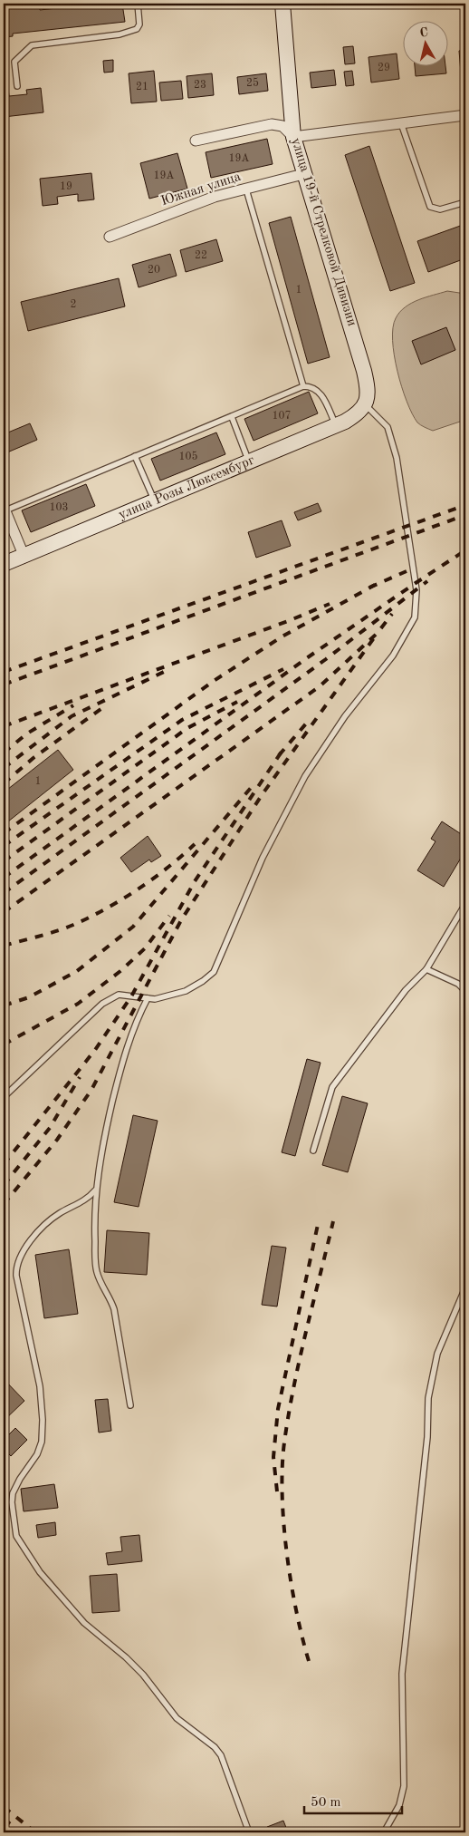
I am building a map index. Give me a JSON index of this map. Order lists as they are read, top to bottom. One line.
{"streets":{"street":["Южная улица","улица 19-й Стрелковой Дивизии","улица Розы Люксембург"]},"crossings":[["Южная улица","улица 19-й Стрелковой Дивизии"],["улица 19-й Стрелковой Дивизии","улица Розы Люксембург"]],"house_numbers":["29","25","23","21","19А","19А","19","22","20","1","2","107","105","103","1"],"scale_bar":"50 m","north":"top"}
